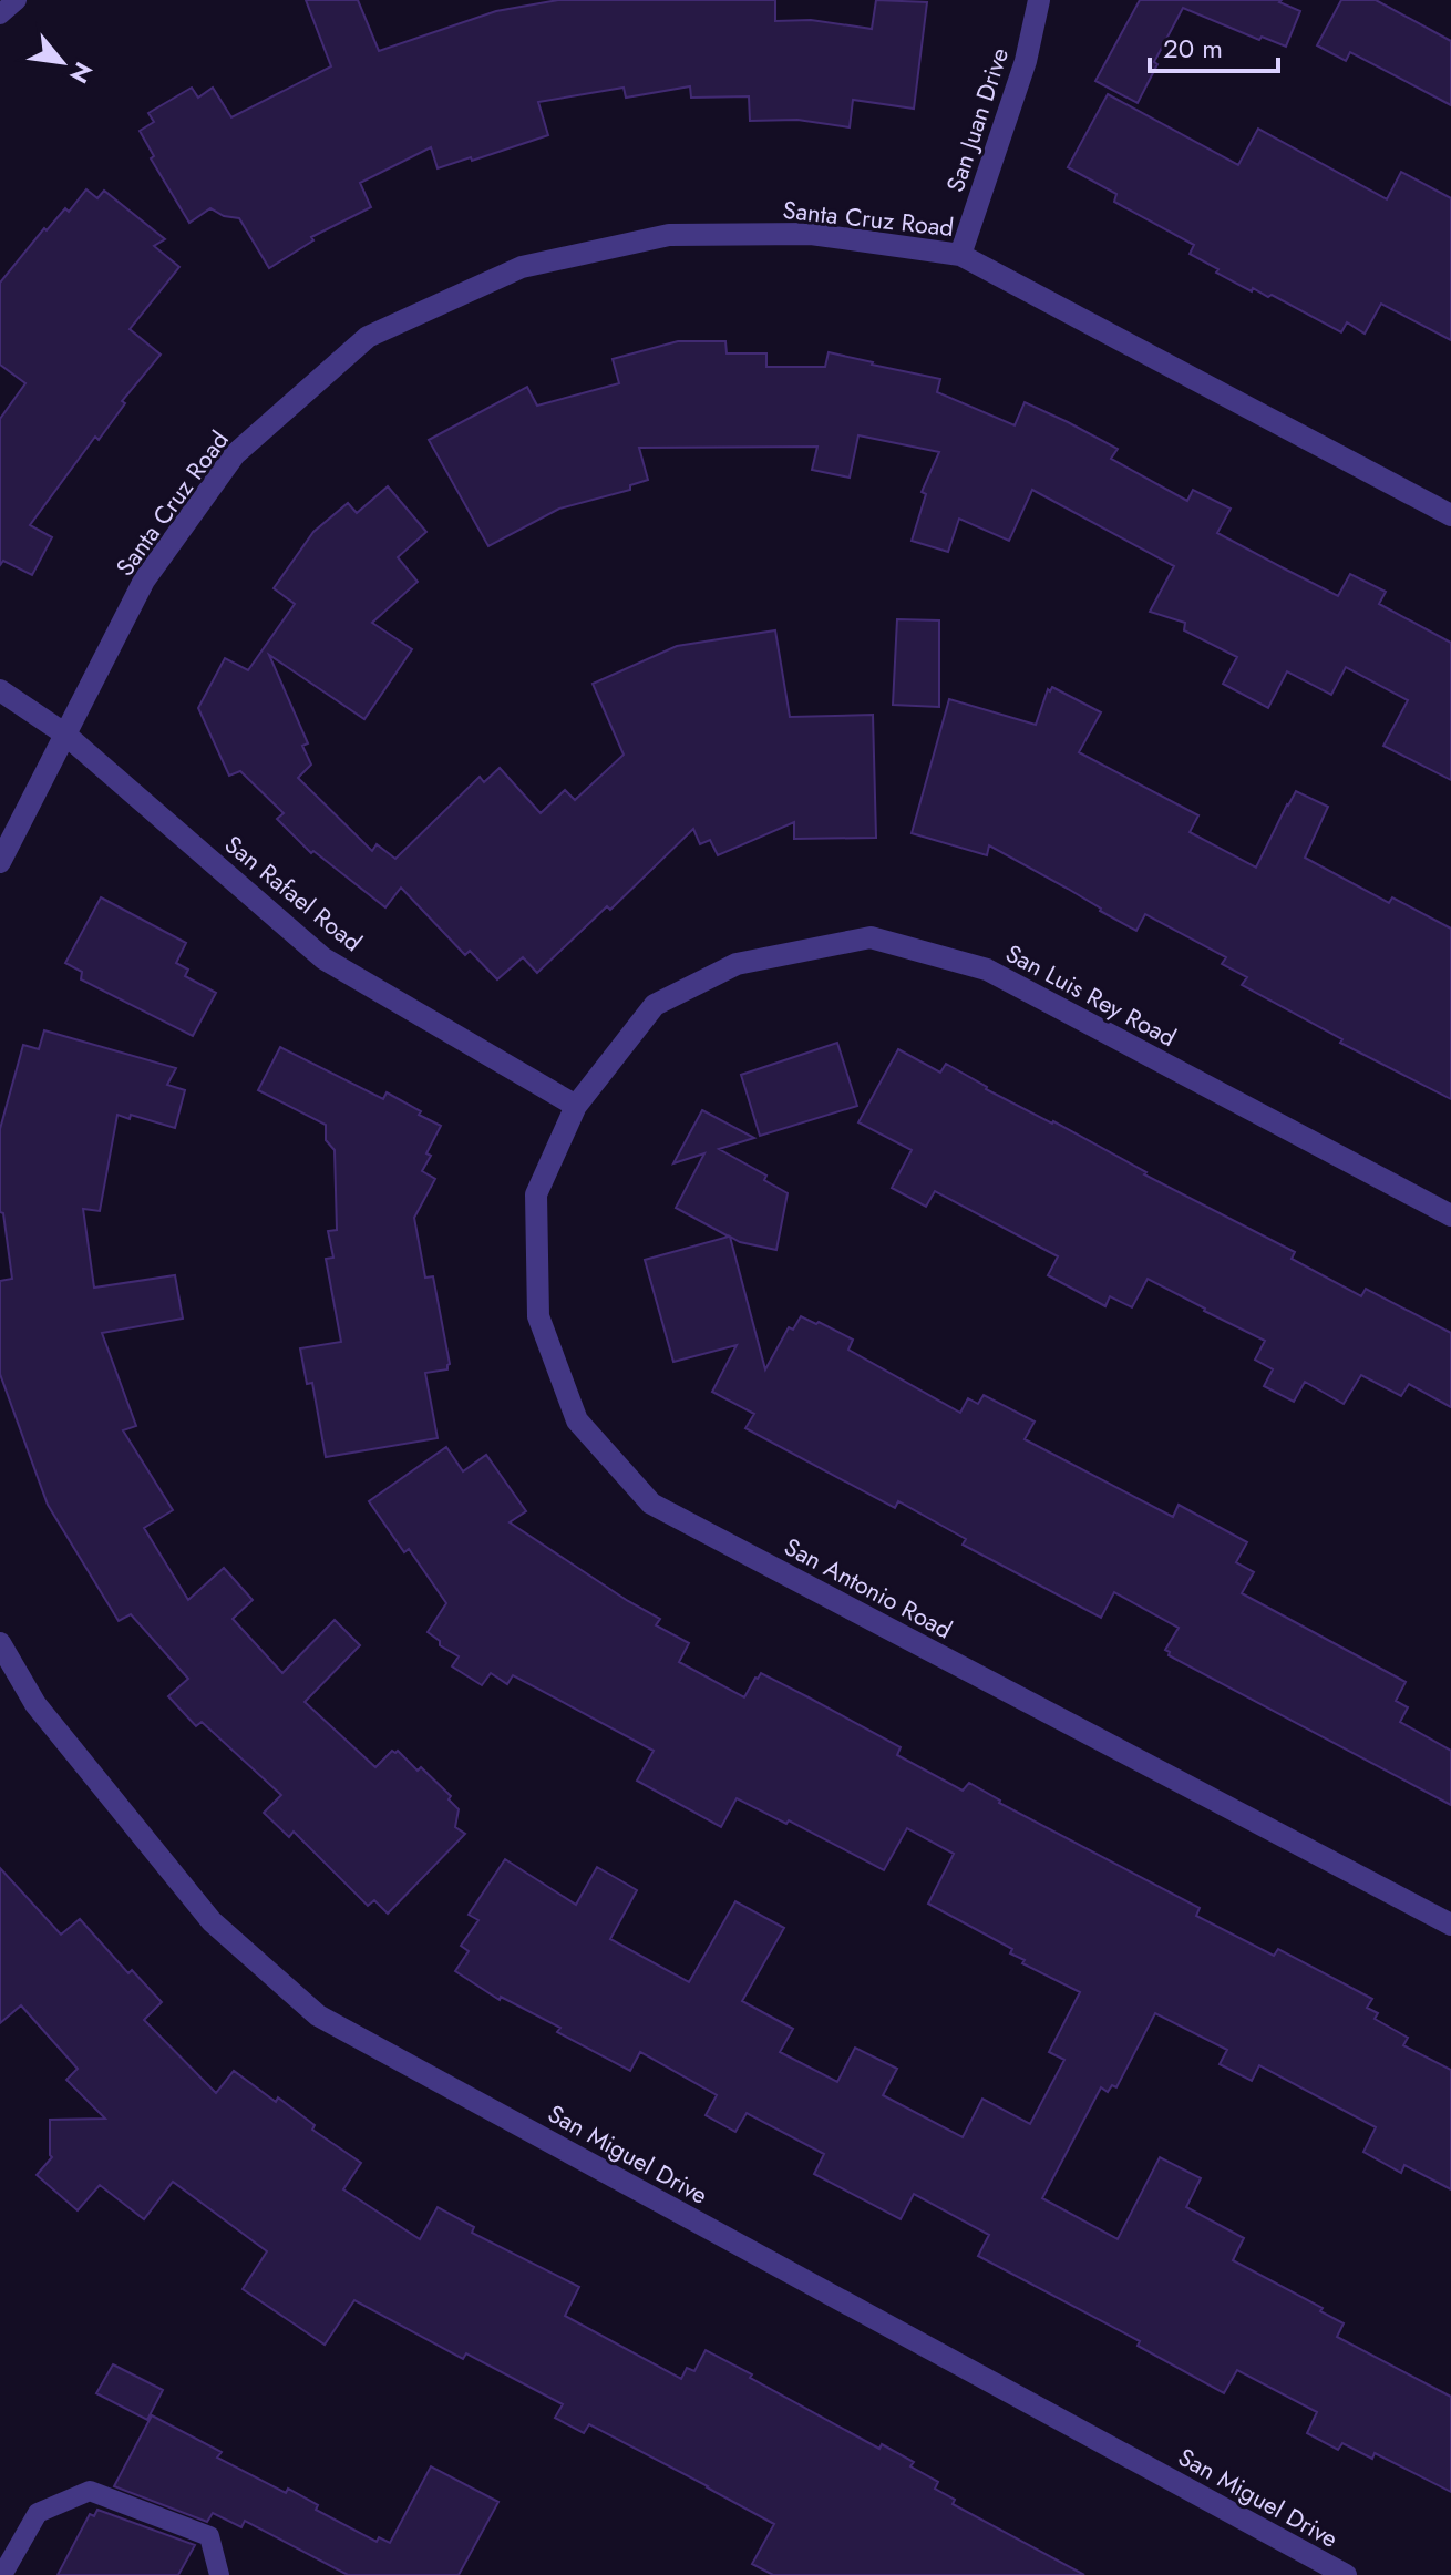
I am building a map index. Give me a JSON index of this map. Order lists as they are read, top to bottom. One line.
{"streets":{"street":["San Juan Drive","Santa Cruz Road","San Rafael Road","San Luis Rey Road","San Antonio Road","San Miguel Drive"]},"crossings":[["San Juan Drive","Santa Cruz Road"],["Santa Cruz Road","San Rafael Road"],["San Rafael Road","San Luis Rey Road"],["San Rafael Road","San Antonio Road"],["San Luis Rey Road","San Antonio Road"]],"scale_bar":"20 m","north":"bottom right"}
